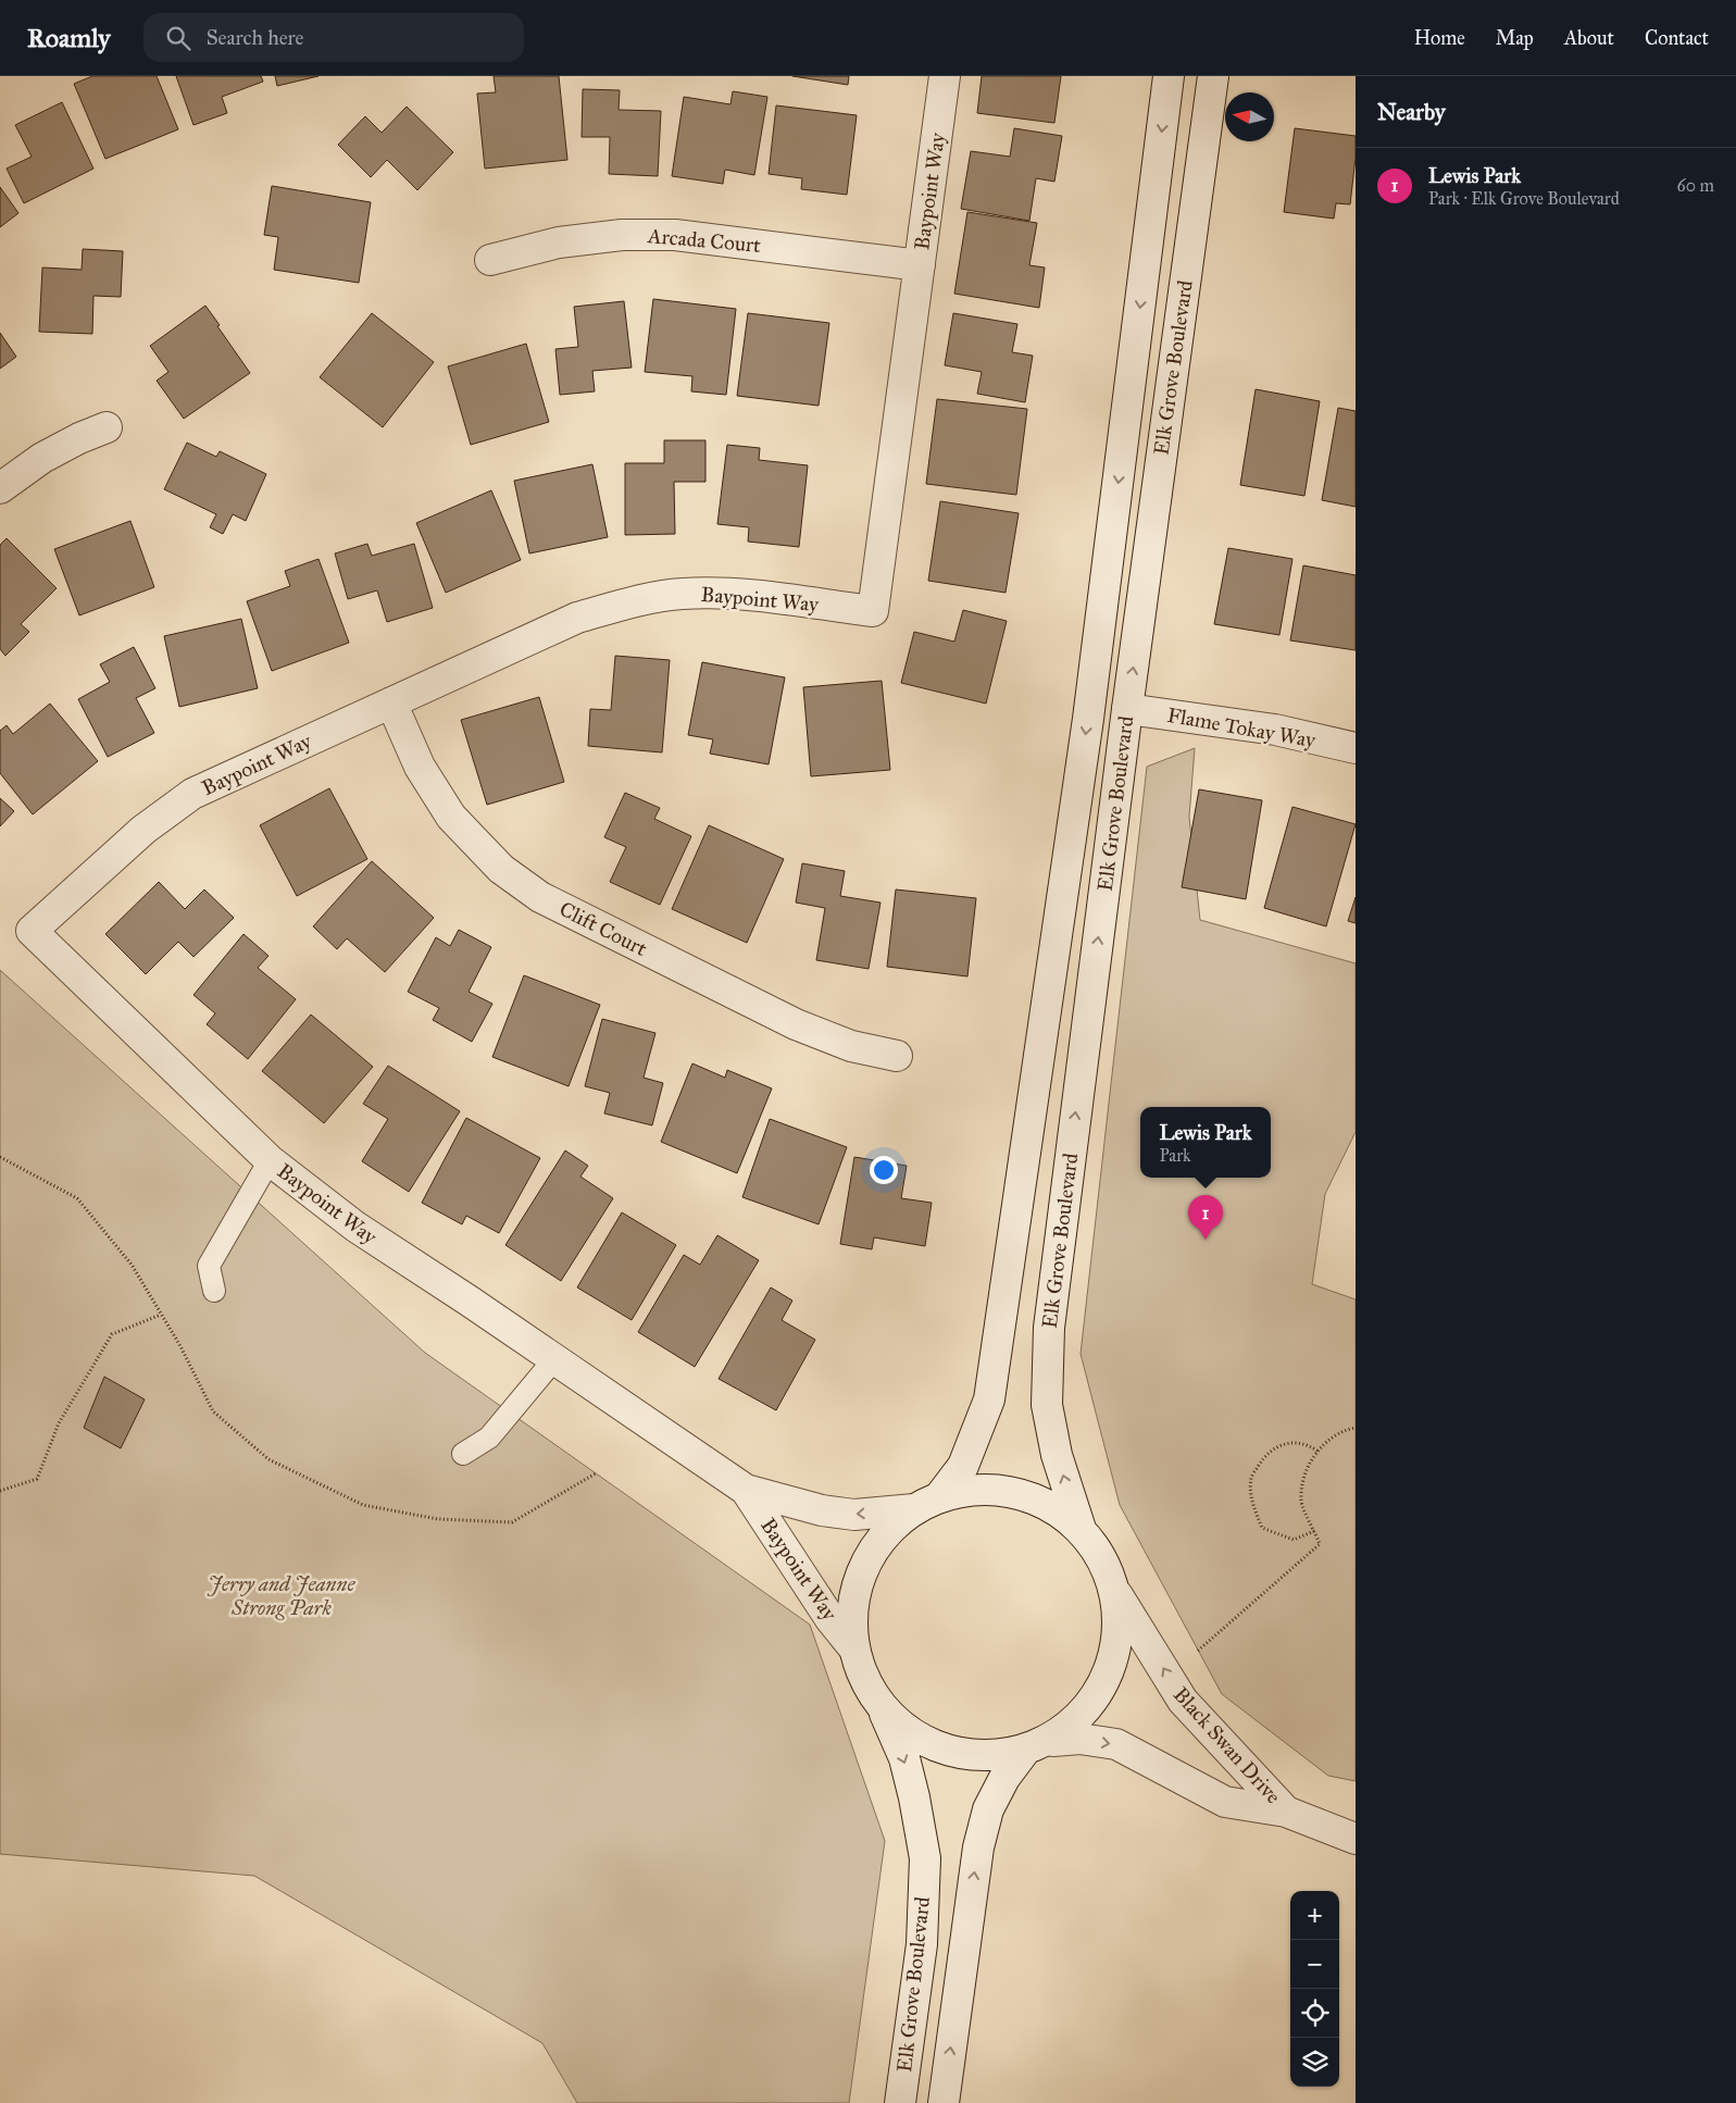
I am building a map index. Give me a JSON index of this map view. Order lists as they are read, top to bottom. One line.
{"streets":{"street":["Baypoint Way","Arcada Court","Elk Grove Boulevard","Flame Tokay Way","Clift Court","Black Swan Drive"]},"crossings":[["Baypoint Way","Arcada Court"],["Baypoint Way","Elk Grove Boulevard"],["Baypoint Way","Clift Court"],["Elk Grove Boulevard","Flame Tokay Way"]],"parks":["Jerry and Jeanne Strong Park"],"north":"left","page":{"header":"Roamly","search":"Search here","nav":["Home","Map","About","Contact"],"heading":"Nearby","list":[{"mark":"1","name":"Lewis Park","note":"Park · Elk Grove Boulevard","value":"60 m"}],"popup":["Lewis Park","Park"],"pins":"1","map_buttons":["+","−"]}}
